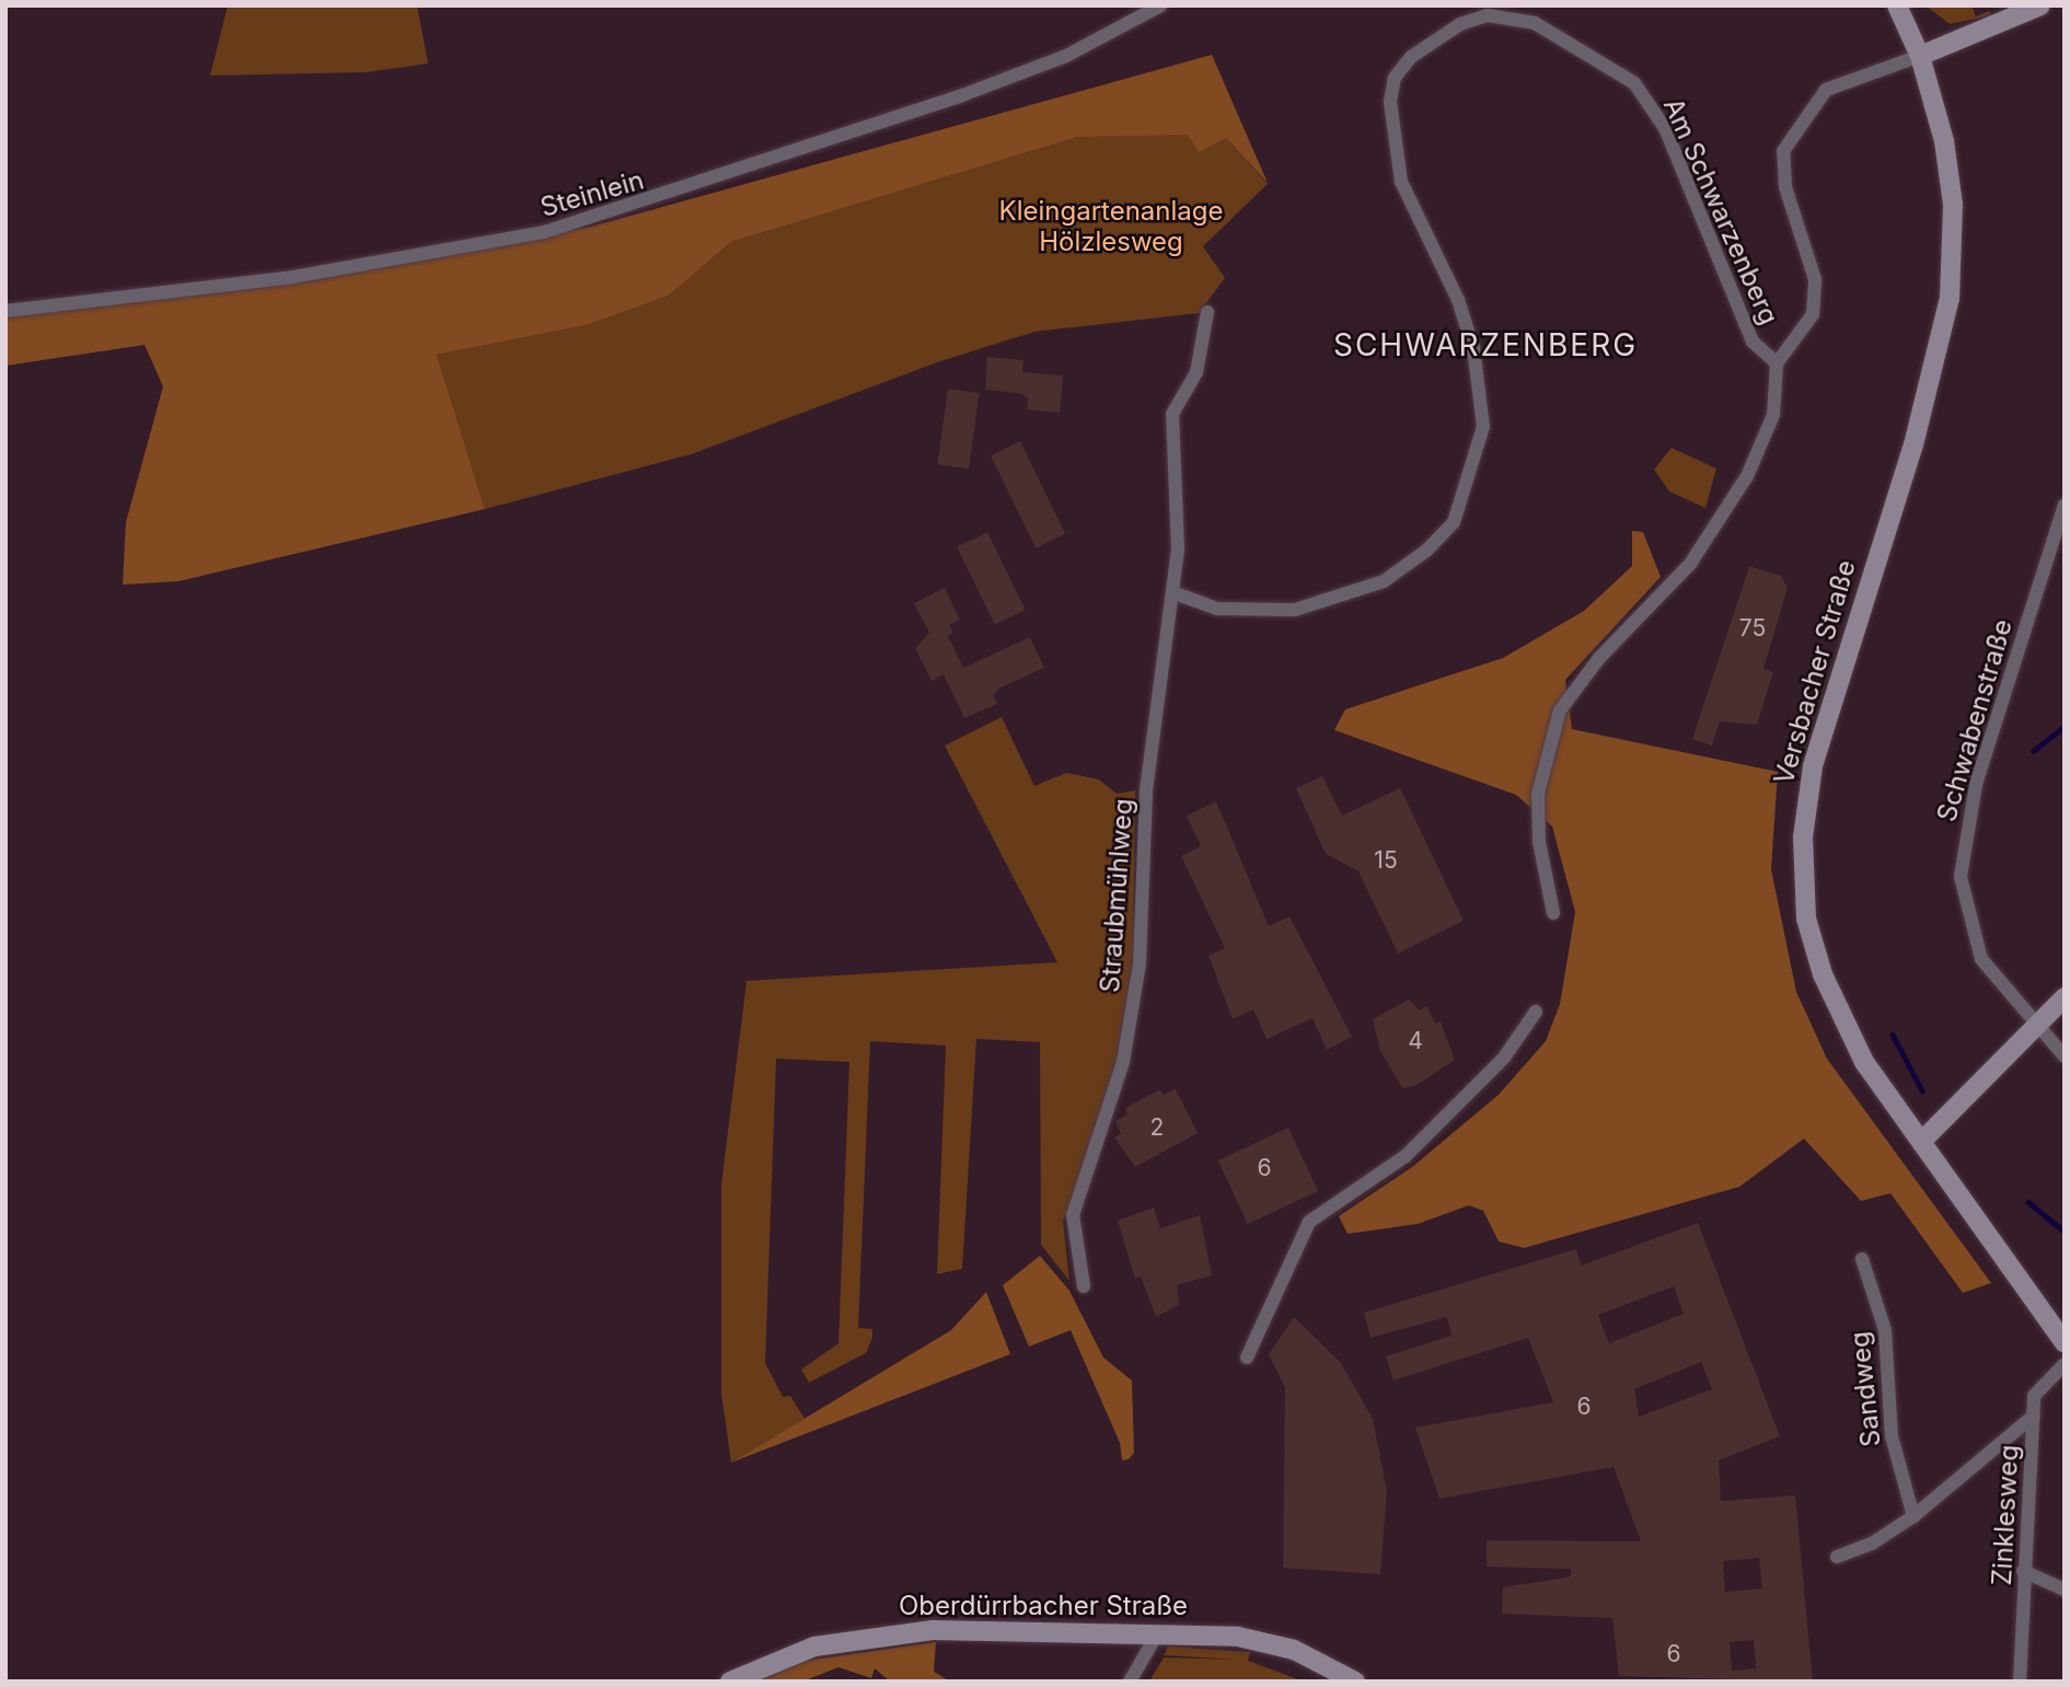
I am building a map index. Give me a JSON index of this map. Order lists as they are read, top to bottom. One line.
{"streets":{"main road":["Versbacher Straße","Oberdürrbacher Straße"],"street":["Steinlein","Am Schwarzenberg","Schwabenstraße","Straubmühlweg","Sandweg","Zinklesweg"]},"crossings":[["Am Schwarzenberg","Versbacher Straße"],["Am Schwarzenberg","Straubmühlweg"]],"districts":["SCHWARZENBERG"],"parks":["Kleingartenanlage Hölzlesweg"],"house_numbers":["75","15","4","2","6","6","6"]}
